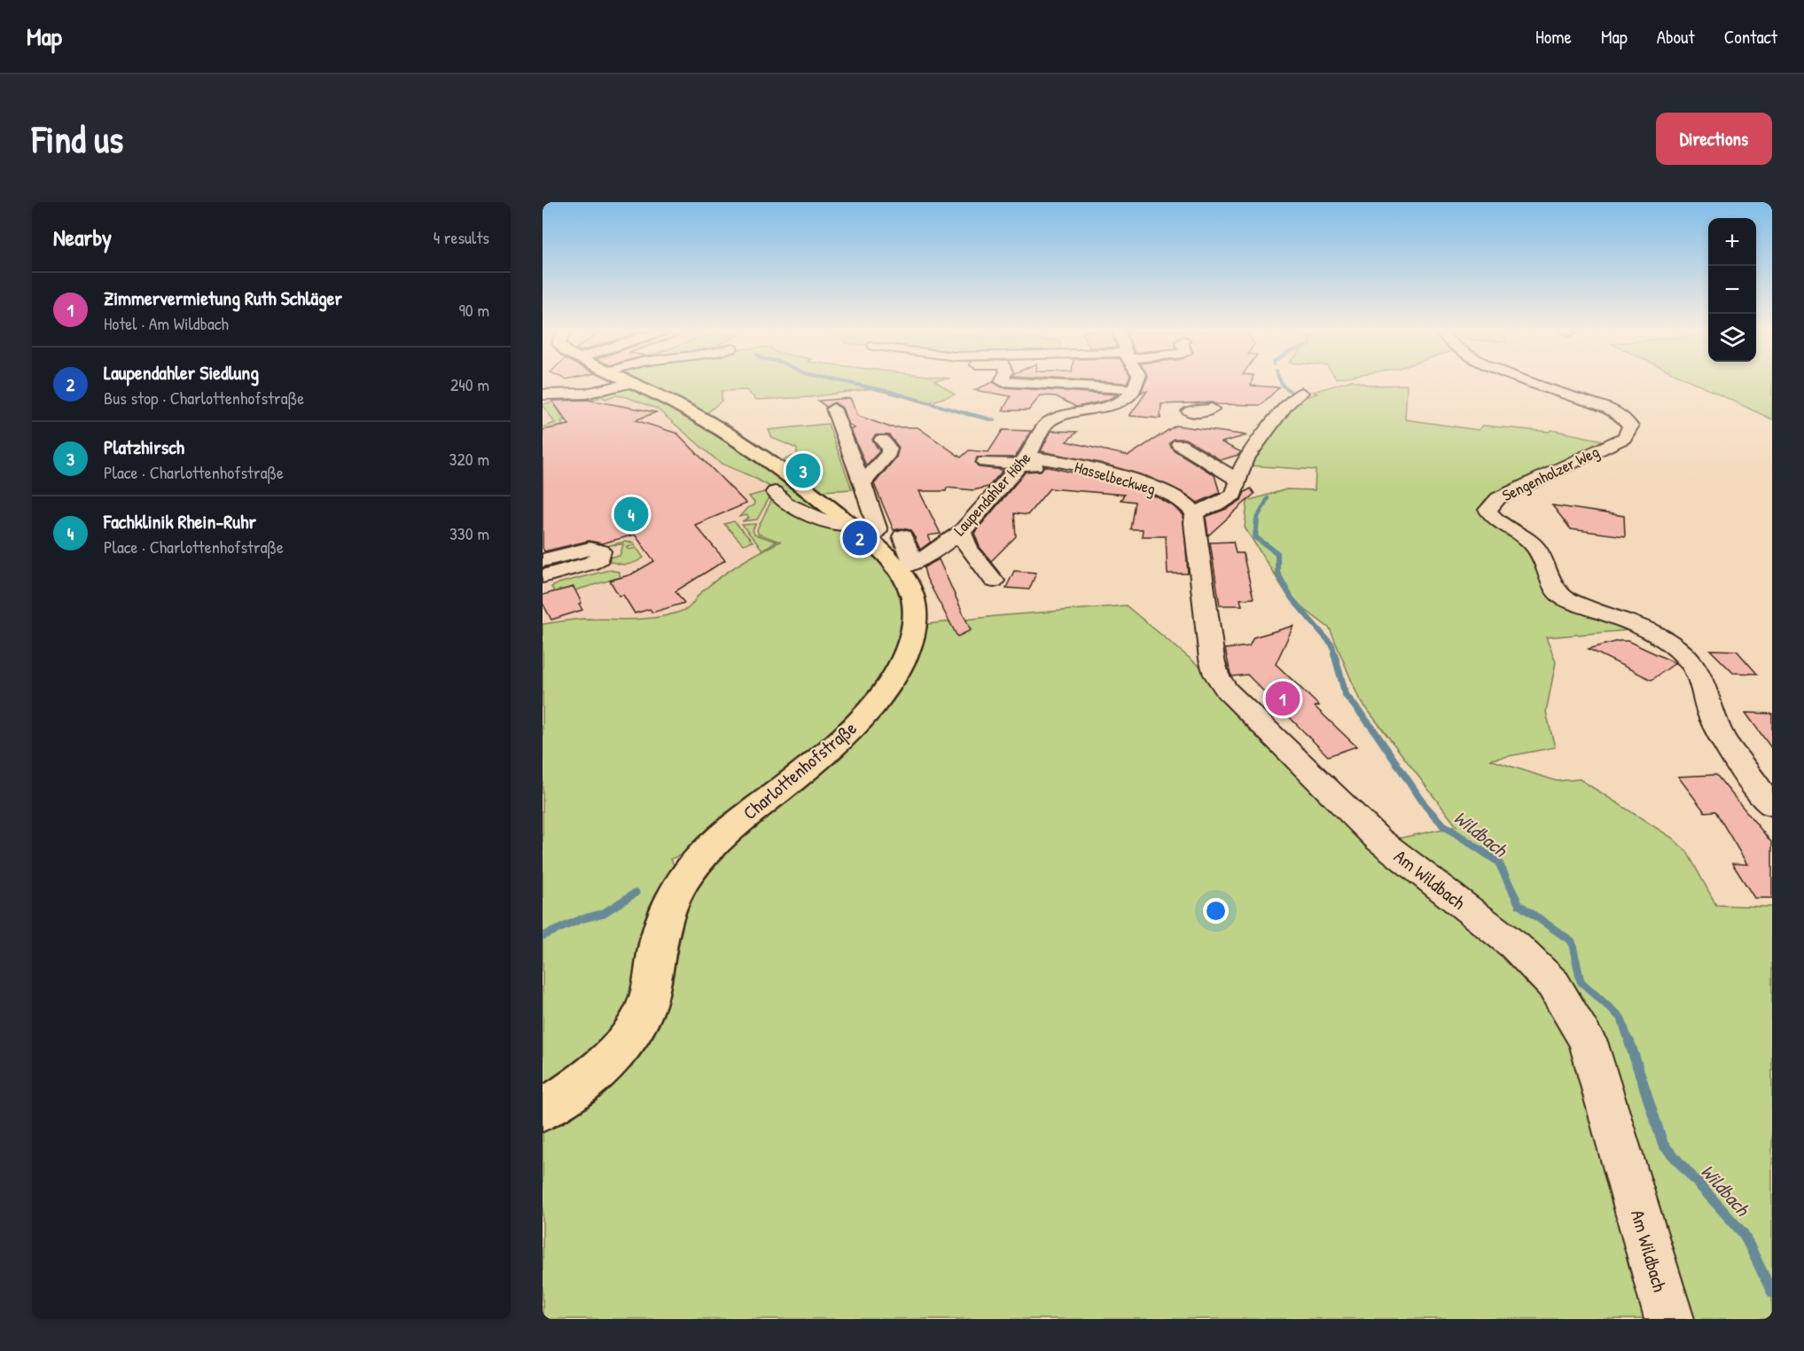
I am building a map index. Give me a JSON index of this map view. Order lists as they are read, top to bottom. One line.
{"streets":{"main road":["Charlottenhofstraße"],"street":["Sengenholzer Weg","Hasselbeckweg","Laupendahler Höhe","Am Wildbach"]},"crossings":[["Hasselbeckweg","Laupendahler Höhe"],["Hasselbeckweg","Am Wildbach"],["Laupendahler Höhe","Charlottenhofstraße"]],"water":["Wildbach"],"page":{"header":"Map","nav":["Home","Map","About","Contact"],"buttons":"Directions","title":"Find us","heading":["Nearby","4 results"],"map_buttons":["+","−"],"list":[{"mark":"1","name":"Zimmervermietung Ruth Schläger","note":"Hotel · Am Wildbach","value":"90 m"},{"mark":"2","name":"Laupendahler Siedlung","note":"Bus stop · Charlottenhofstraße","value":"240 m"},{"mark":"3","name":"Platzhirsch","note":"Place · Charlottenhofstraße","value":"320 m"},{"mark":"4","name":"Fachklinik Rhein-Ruhr","note":"Place · Charlottenhofstraße","value":"330 m"}],"pins":["3","4","2","1"]}}
